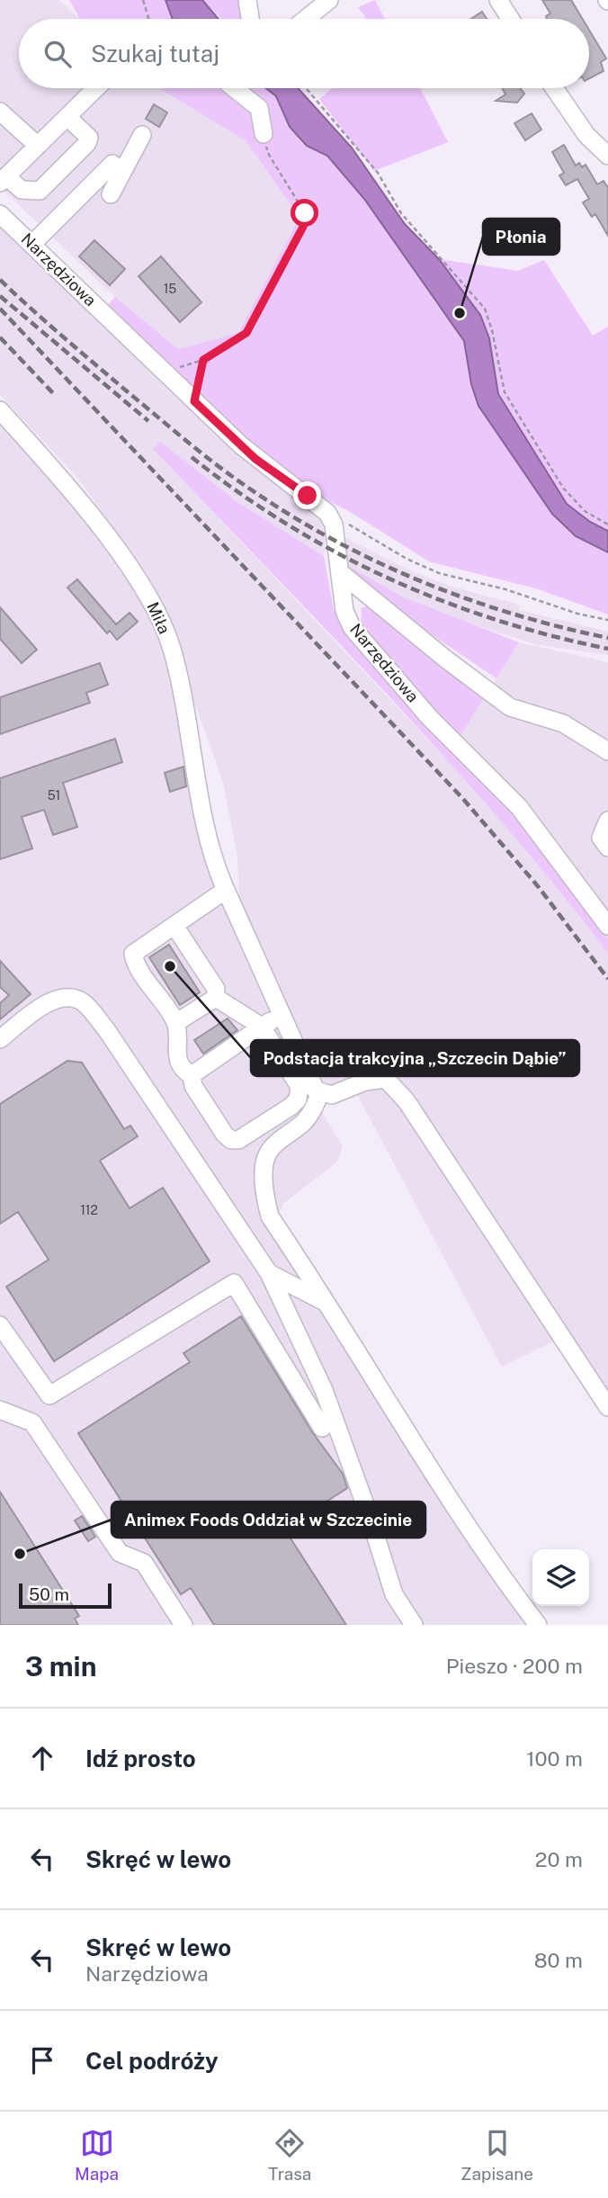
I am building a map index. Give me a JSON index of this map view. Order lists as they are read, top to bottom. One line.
{"streets":{"street":["Narzędziowa","Miła"]},"places":["Płonia","Podstacja trakcyjna „Szczecin Dąbie”","Animex Foods Oddział w Szczecinie"],"house_numbers":["15","51","112"],"scale_bar":"50 m","page":{"search":"Szukaj tutaj","scale":"50 m","heading":["3 min","Pieszo · 200 m"],"list":[["Idź prosto","100 m"],["Skręć w lewo","20 m"],["Skręć w lewo","Narzędziowa","80 m"],"Cel podróży"],"nav":["Mapa","Trasa","Zapisane"]}}
